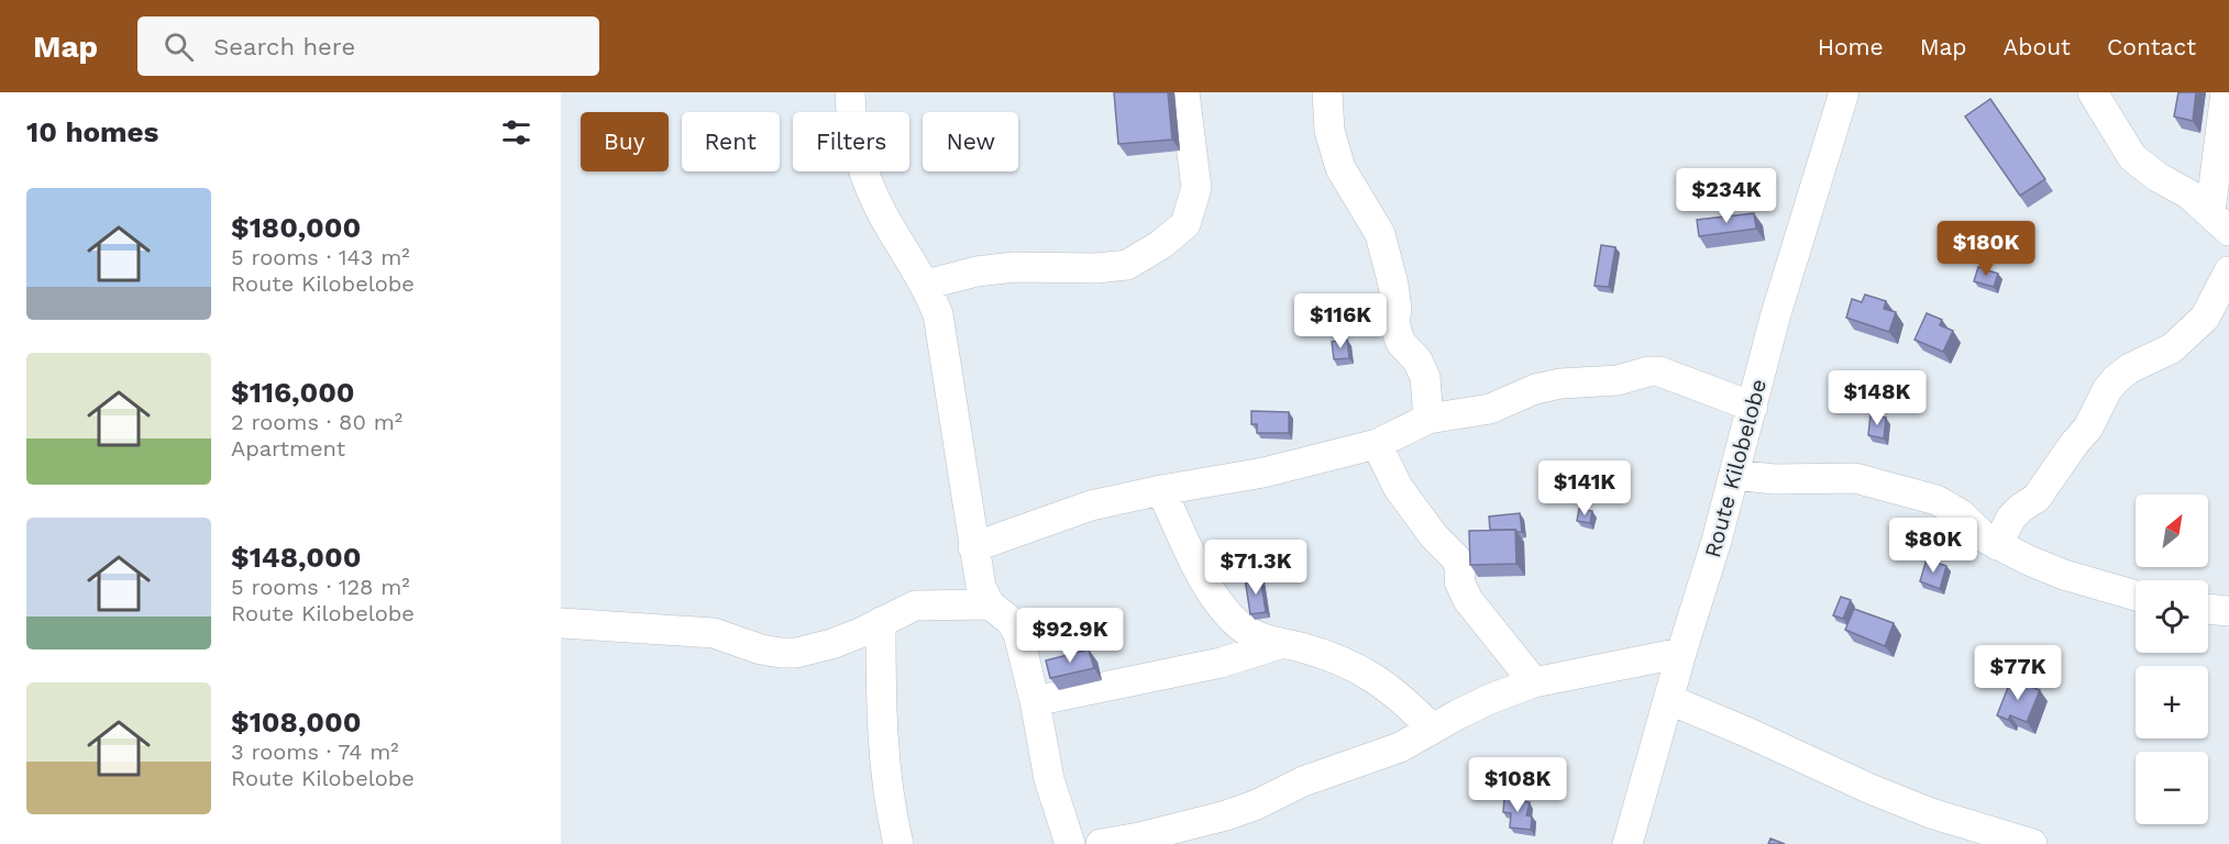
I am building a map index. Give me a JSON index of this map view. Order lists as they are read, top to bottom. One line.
{"streets":{"street":["Route Kilobelobe"]},"north":"top right","page":{"header":"Map","search":"Search here","nav":["Home","Map","About","Contact"],"heading":"10 homes","chip":["Buy","Rent","Filters","New"],"price":["$234K","$180K","$116K","$148K","$141K","$80K","$71.3K","$92.9K","$77K","$108K"],"list":[{"name":"$180,000","note":"5 rooms · 143 m² · Route Kilobelobe"},{"name":"$116,000","note":"2 rooms · 80 m² · Apartment"},{"name":"$148,000","note":"5 rooms · 128 m² · Route Kilobelobe"},{"name":"$108,000","note":"3 rooms · 74 m² · Route Kilobelobe"}],"map_buttons":["+","−"]}}
